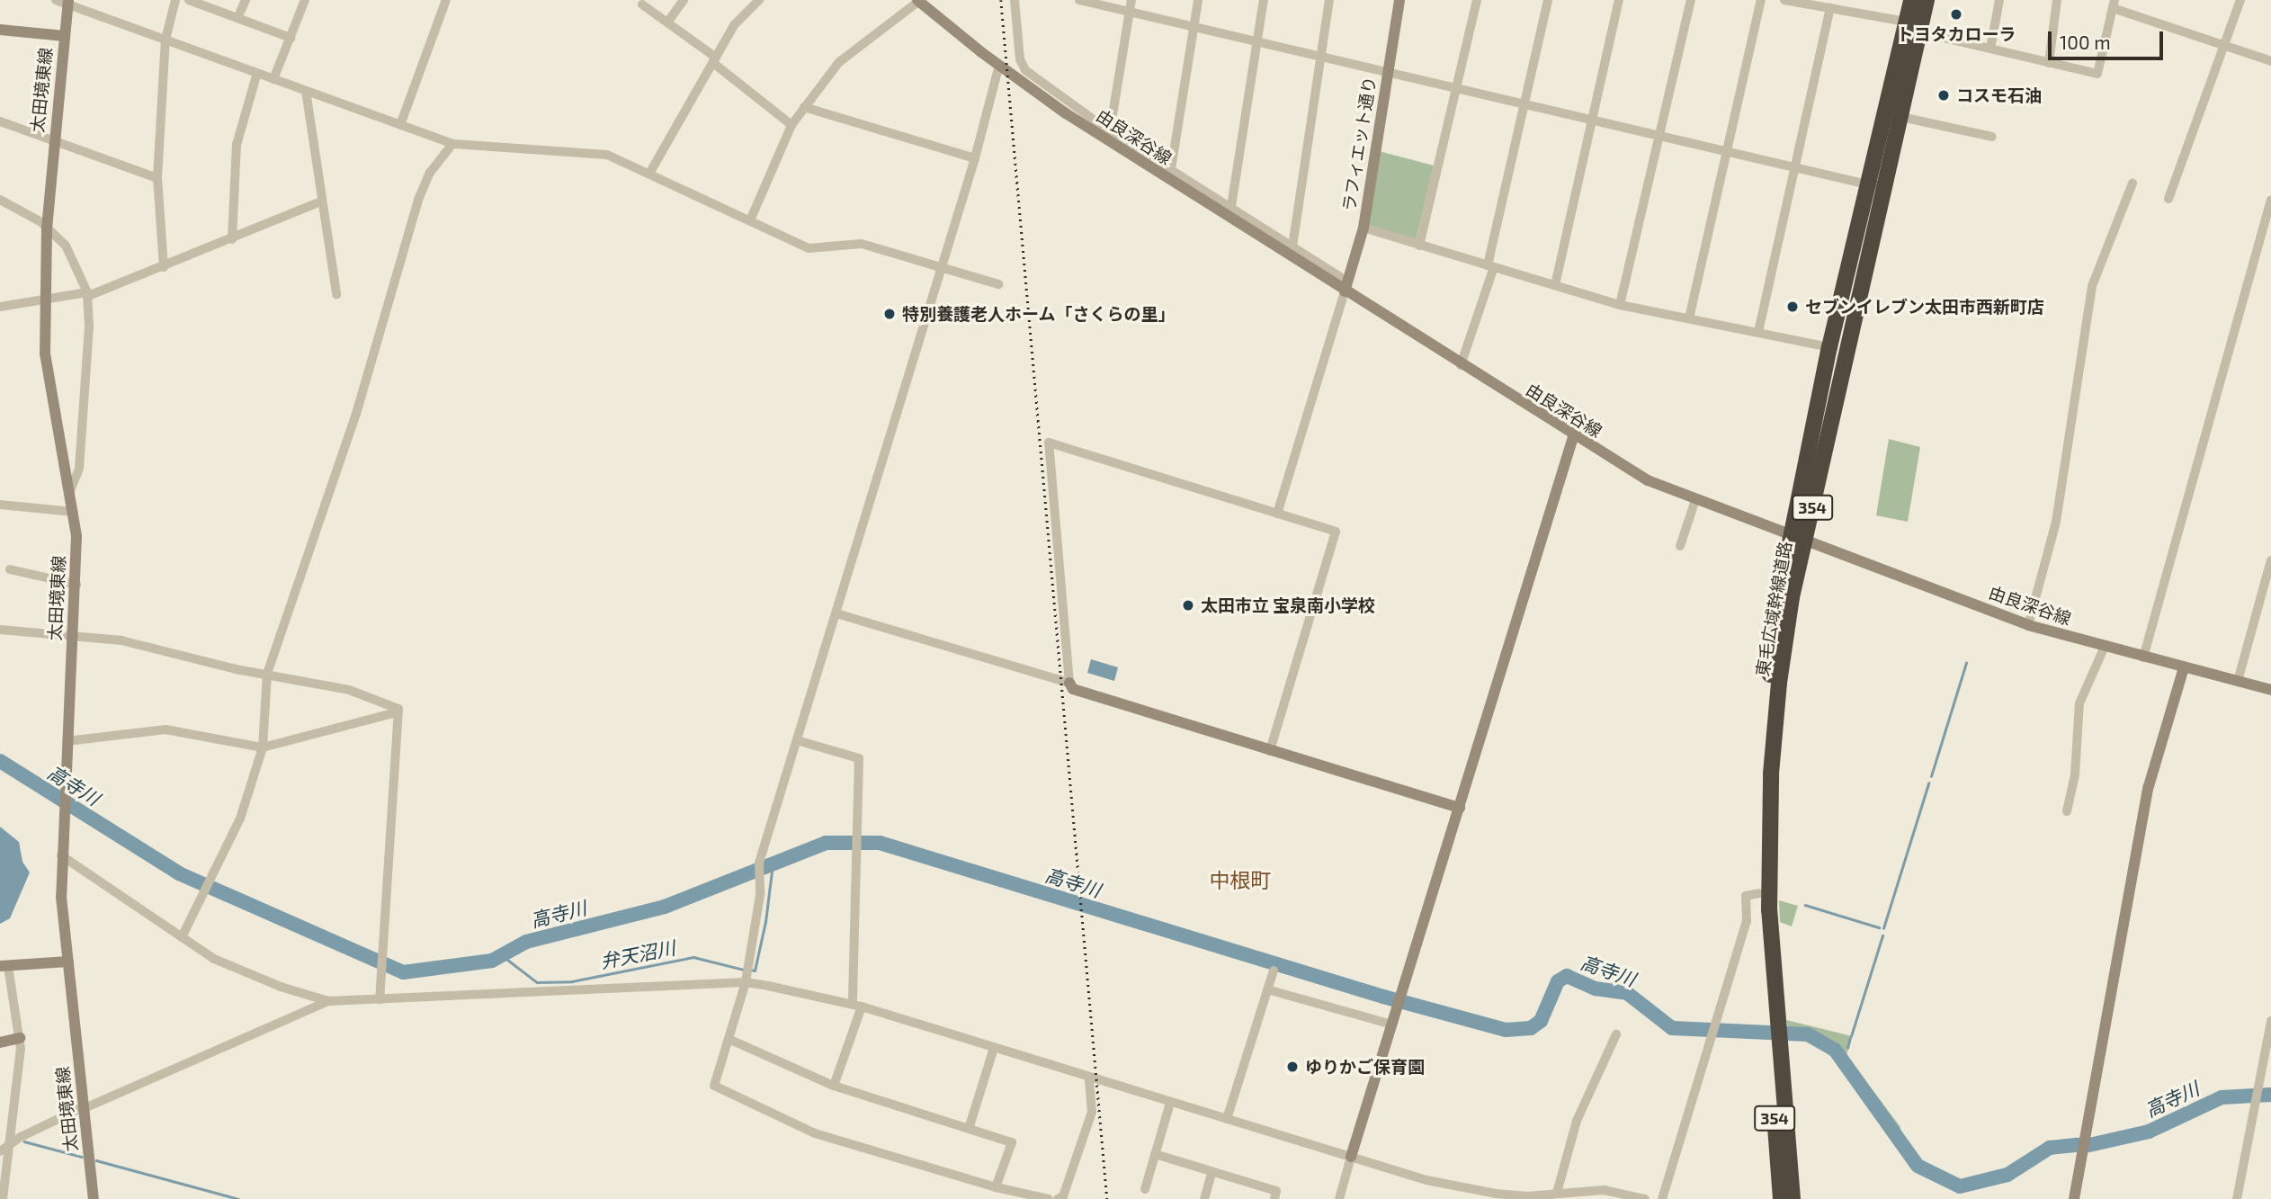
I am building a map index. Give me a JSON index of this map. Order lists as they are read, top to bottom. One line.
{"streets":{"highway":["354","東毛広域幹線道路"],"main road":["太田境東線","由良深谷線","ラフィエット通り"]},"crossings":[["由良深谷線","ラフィエット通り"],["由良深谷線","東毛広域幹線道路"]],"districts":["中根町"],"water":["高寺川","弁天沼川"],"places":["トヨタカローラ","コスモ石油","セブンイレブン太田市西新町店","特別養護老人ホーム「さくらの里」","太田市立 宝泉南小学校","ゆりかご保育園"],"scale_bar":"100 m"}
